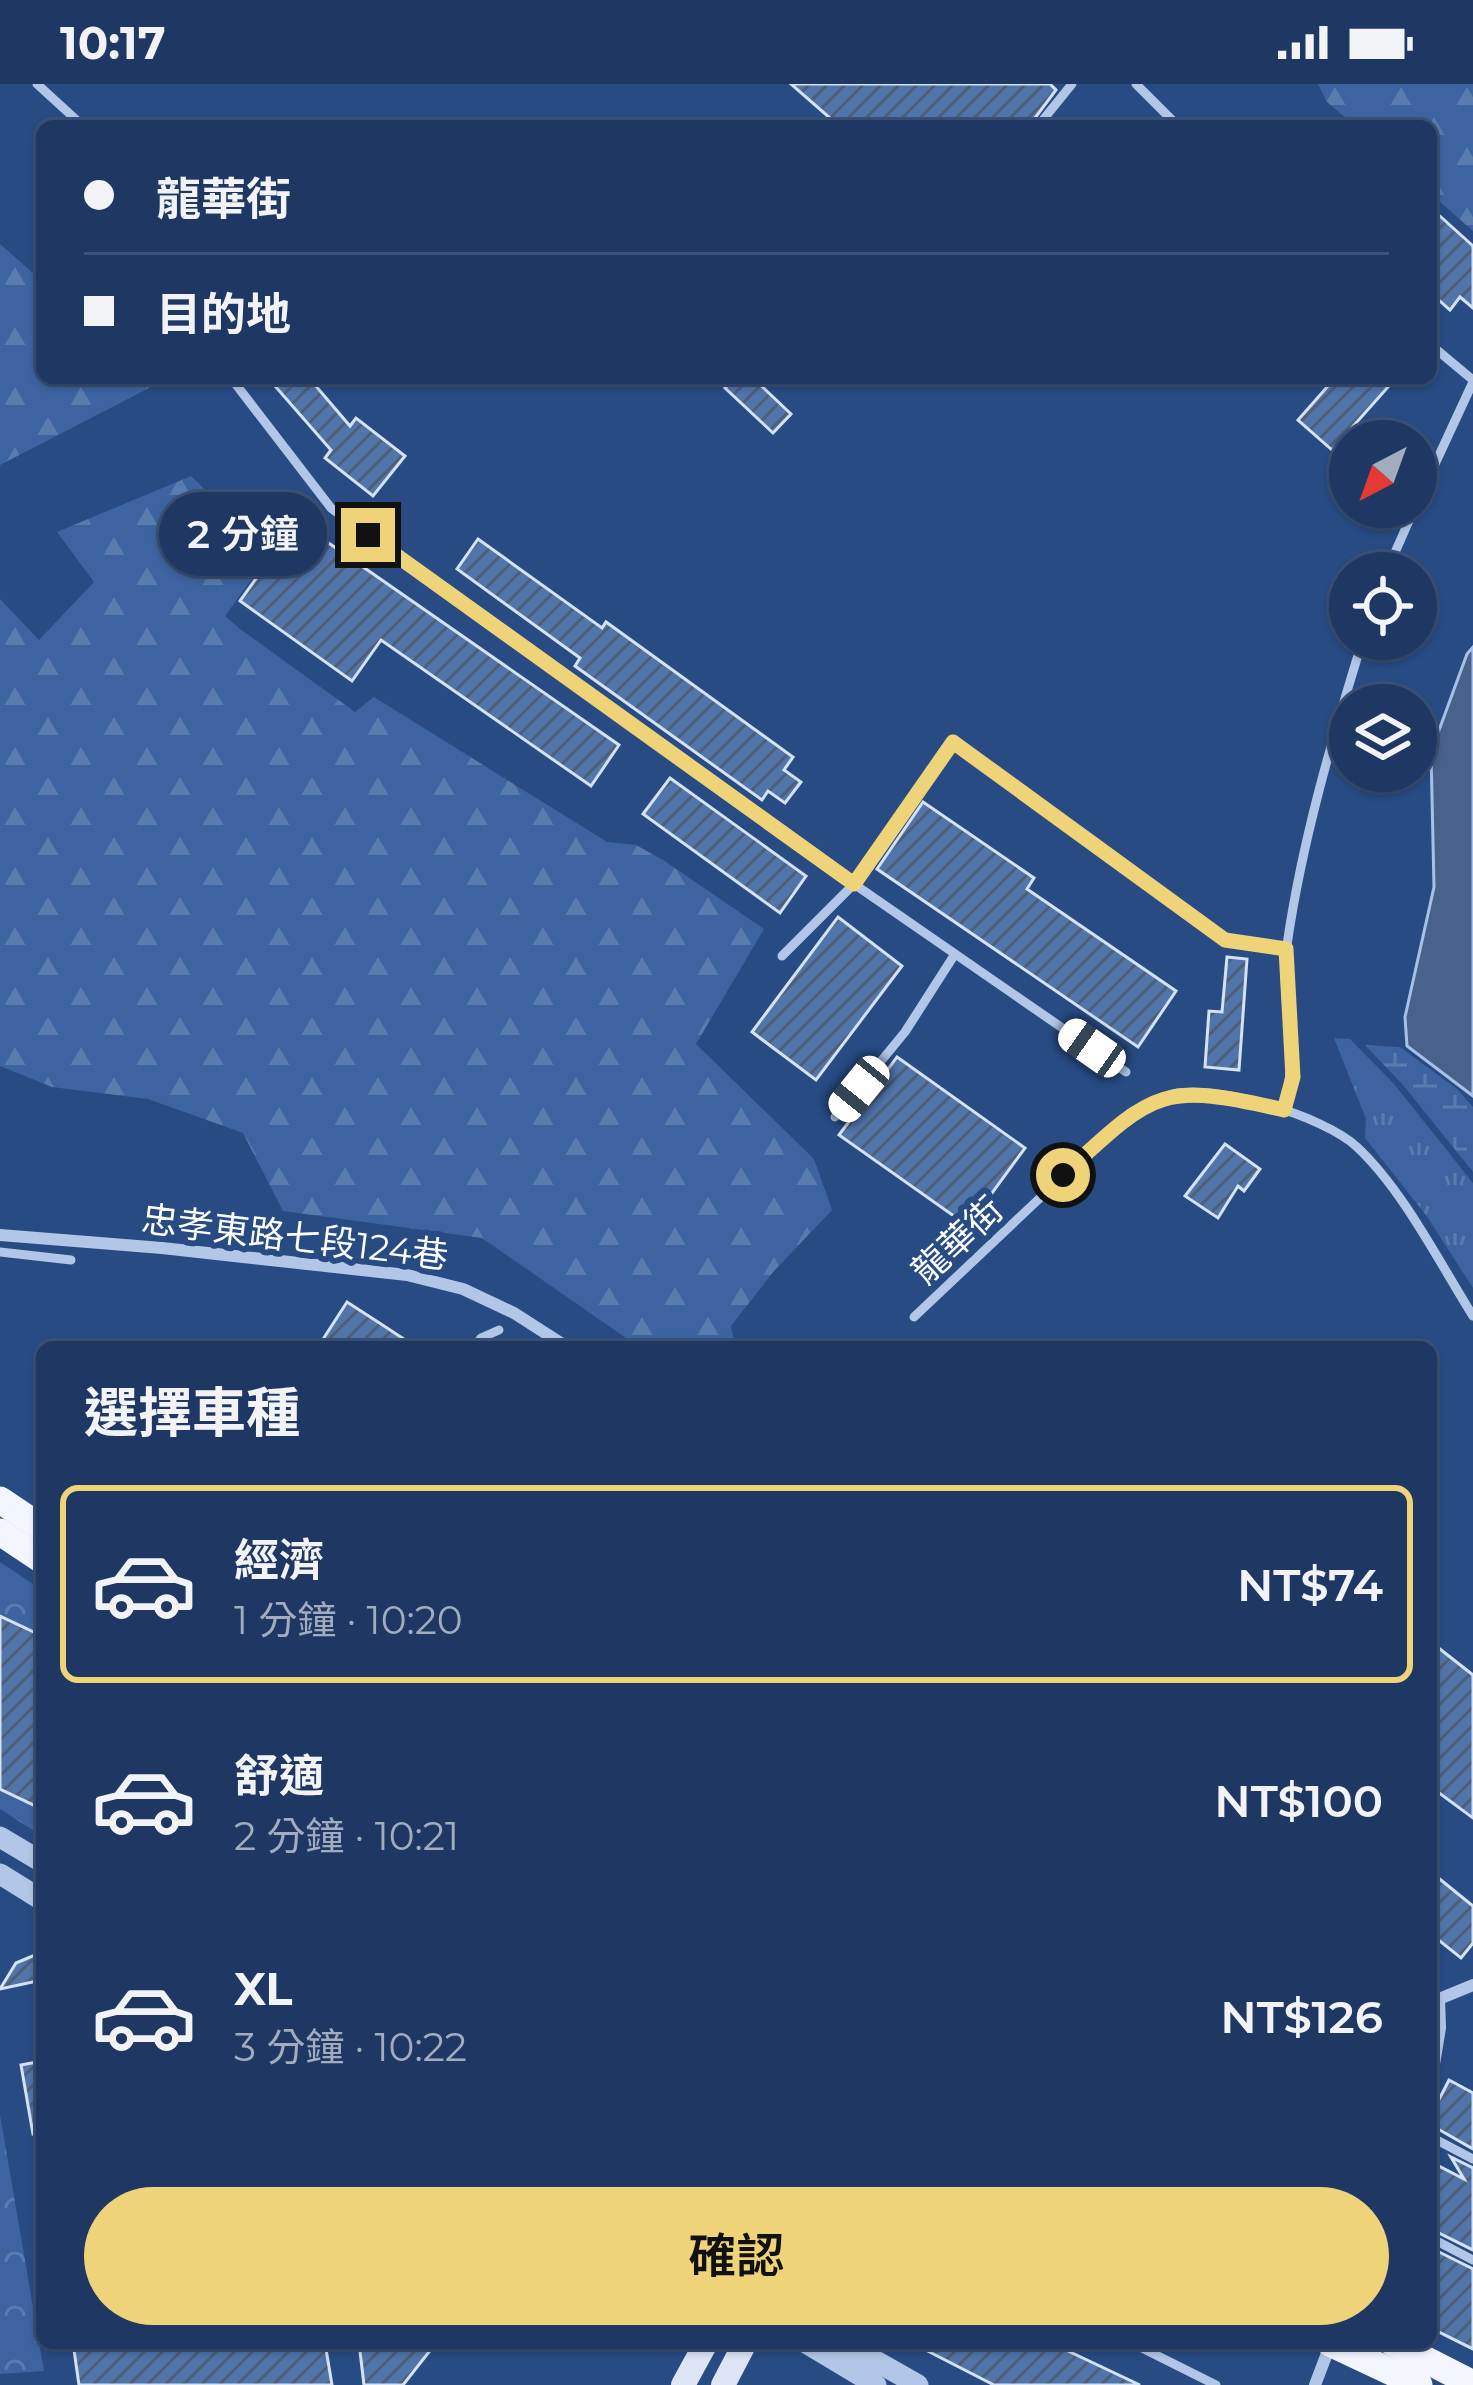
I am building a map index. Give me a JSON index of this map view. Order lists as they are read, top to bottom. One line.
{"streets":{"street":["忠孝東路七段124巷"],"lane":["龍華街"]},"north":"bottom left","page":{"status":"10:17","banner":["龍華街","目的地"],"bubble":"2 分鐘","heading":"選擇車種","list":[{"name":"經濟","note":"1 分鐘 · 10:20","value":"NT$74"},{"name":"舒適","note":"2 分鐘 · 10:21","value":"NT$100"},{"name":"XL","note":"3 分鐘 · 10:22","value":"NT$126"}],"buttons":"確認"}}
